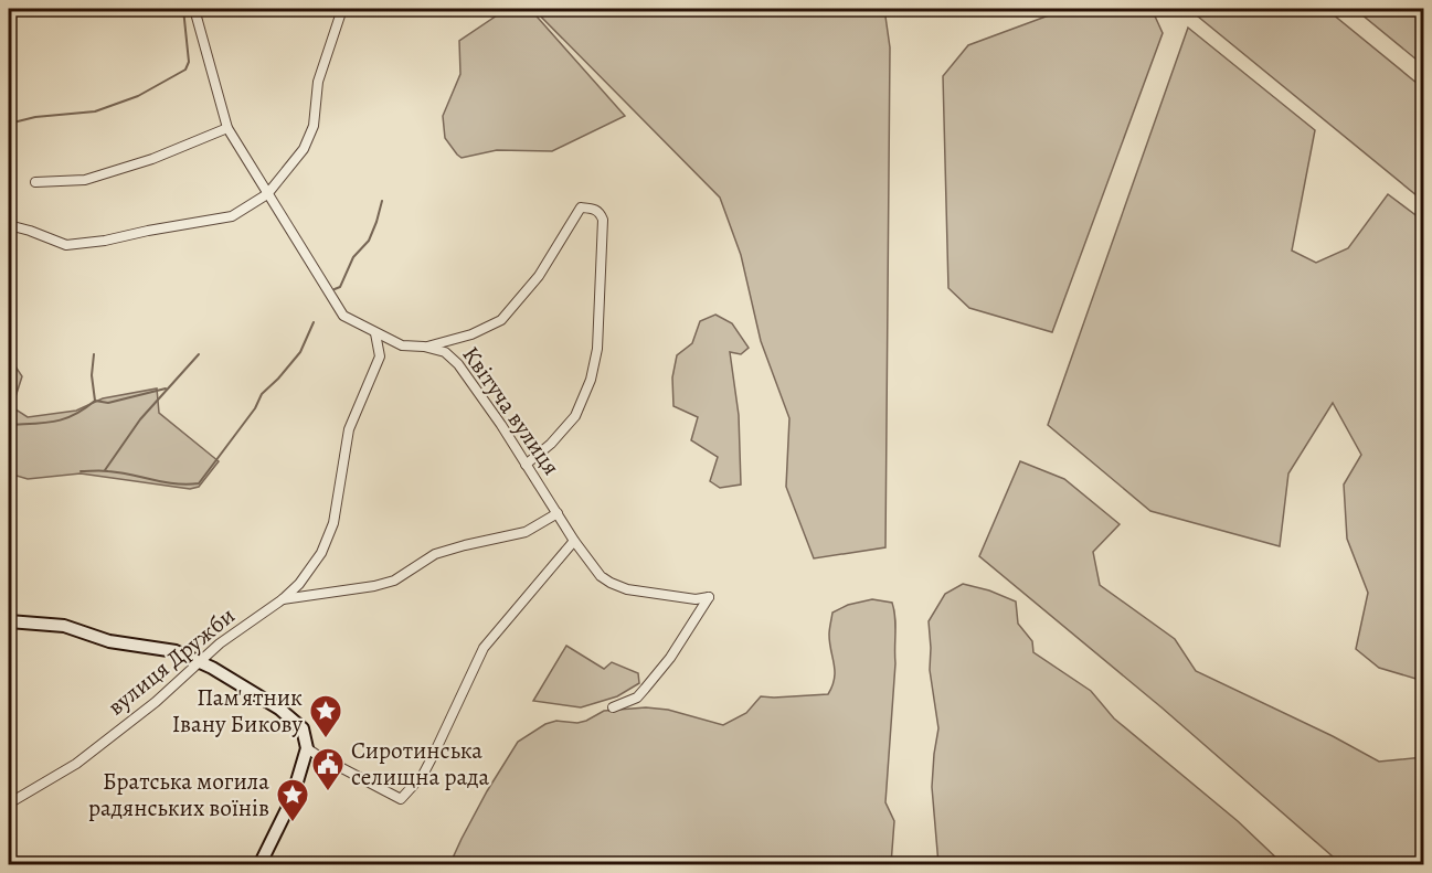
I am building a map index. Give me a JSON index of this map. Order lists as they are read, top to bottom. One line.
{"streets":{"street":["Квітуча вулиця","вулиця Дружби"]},"crossings":[["Квітуча вулиця","вулиця Дружби"]],"places":{"place":["Пам'ятник Івану Бикову","Братська могила радянських воїнів"],"public building":["Сиротинська селищна рада"]}}
